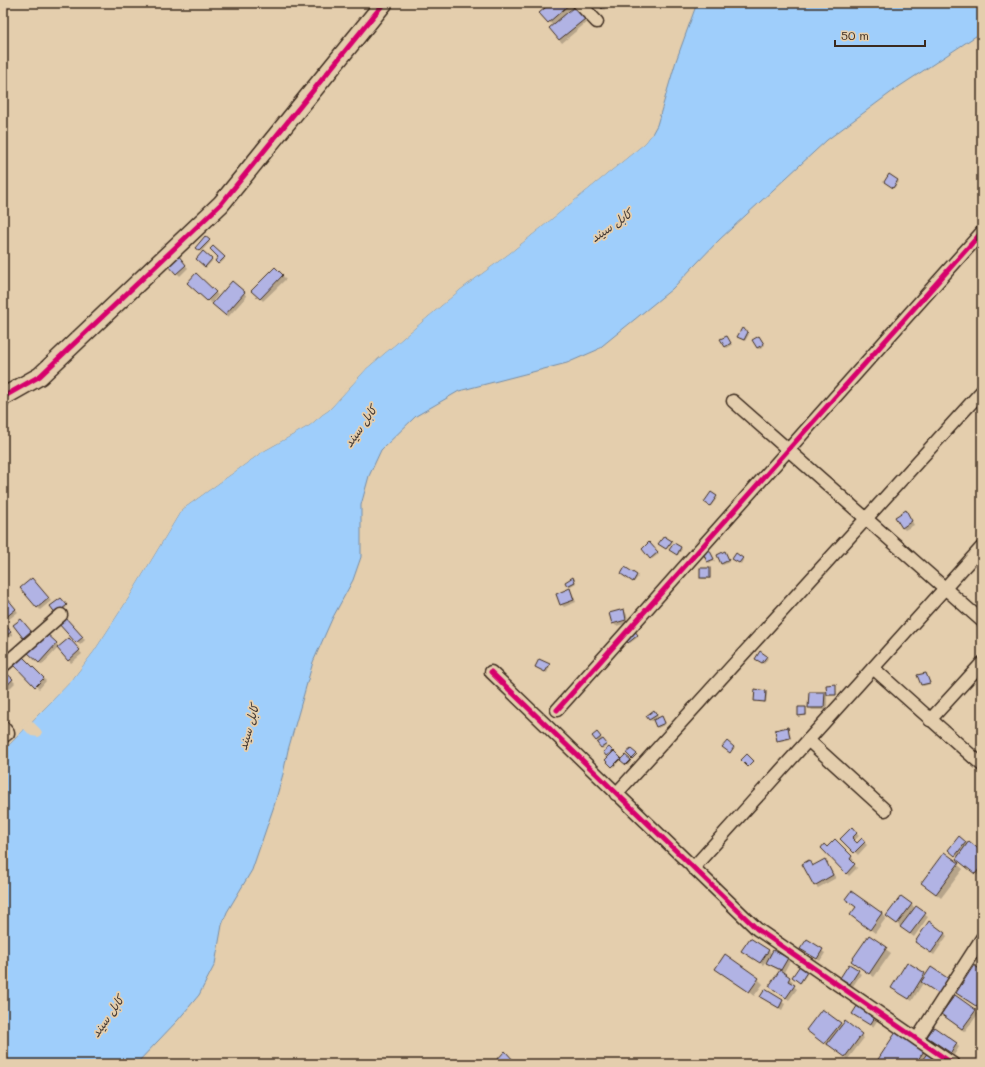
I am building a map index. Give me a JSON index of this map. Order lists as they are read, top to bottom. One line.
{"water":["کابل سيند"],"scale_bar":"50 m"}
